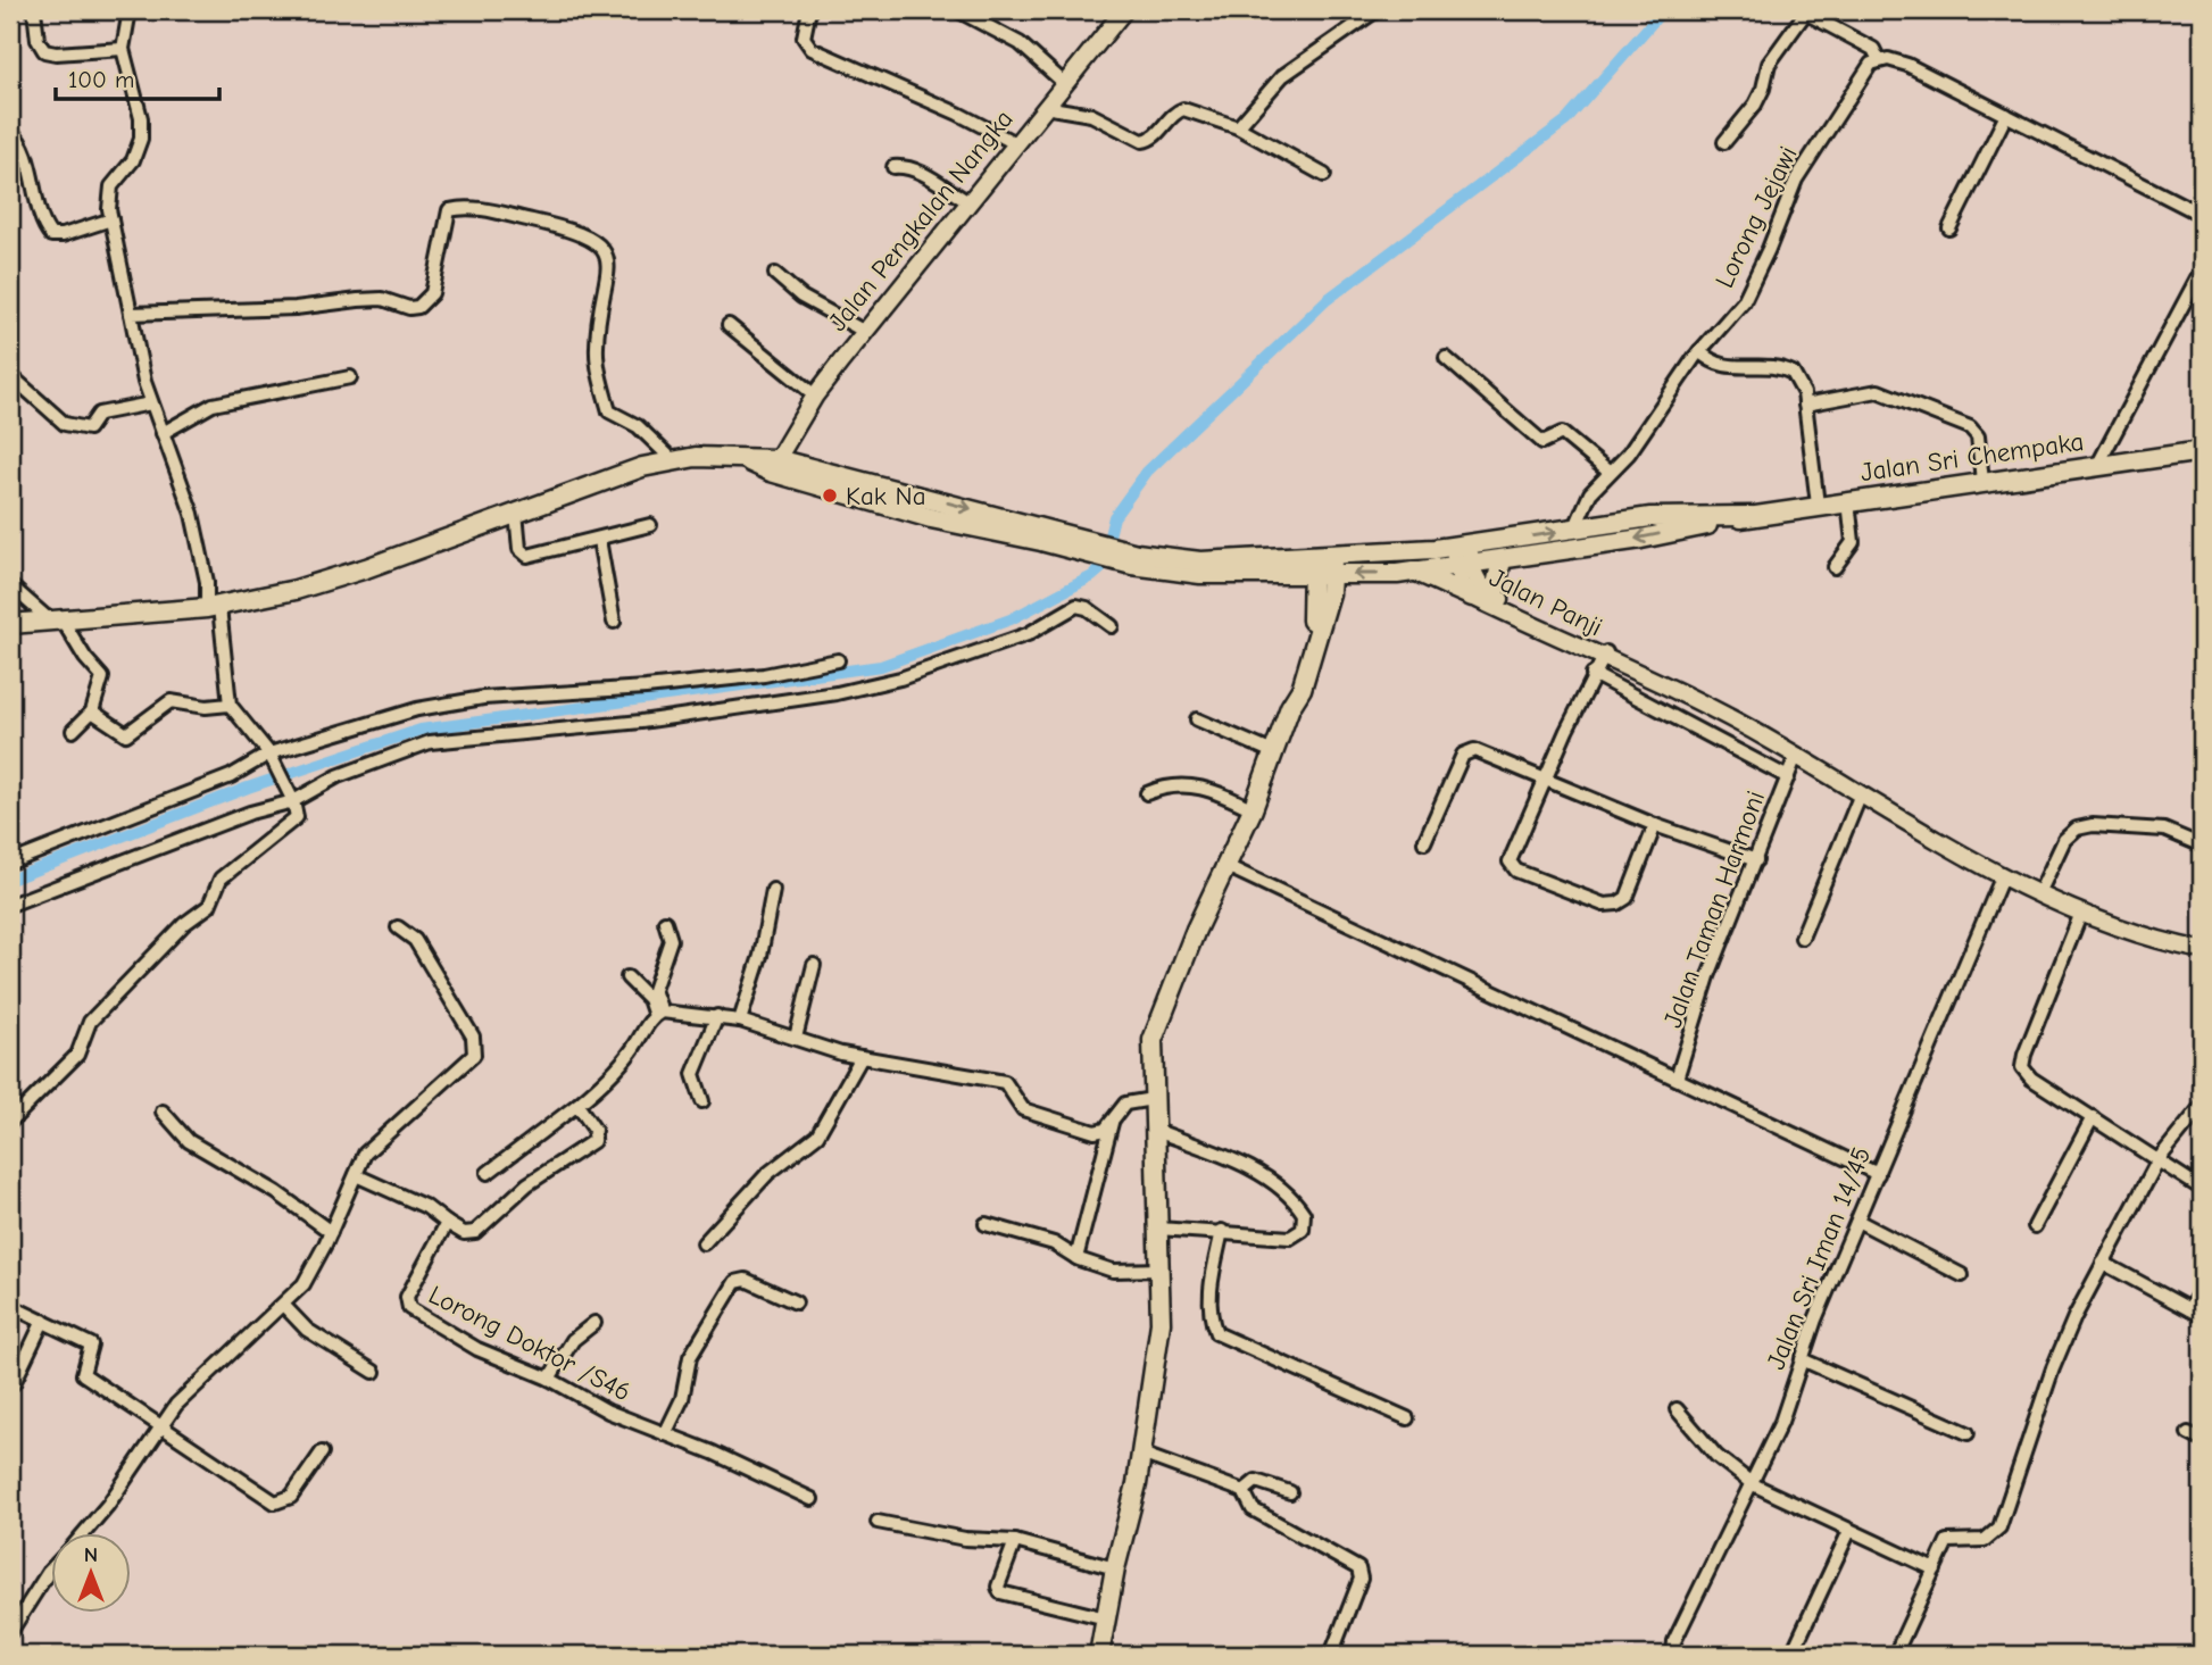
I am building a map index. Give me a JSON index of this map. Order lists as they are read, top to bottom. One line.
{"streets":{"main road":["Jalan Sri Chempaka"],"street":["Lorong Jejawi","Jalan Pengkalan Nangka","Jalan Panji","Jalan Taman Harmoni","Jalan Sri Iman 14/45","Lorong Doktor /S46"]},"places":["Kak Na"],"scale_bar":"100 m","north":"top"}
